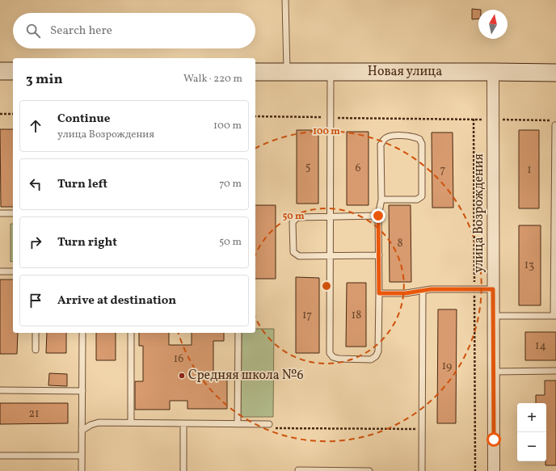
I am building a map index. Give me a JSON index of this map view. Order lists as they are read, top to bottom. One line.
{"streets":{"street":["Новая улица","улица Возрождения"]},"crossings":[["Новая улица","улица Возрождения"]],"places":["Средняя школа №6"],"house_numbers":["5","6","7","1","8","13","17","18","14","16","19","21"],"north":"top","page":{"search":"Search here","heading":["3 min","Walk · 220 m"],"list":[["Continue","улица Возрождения","100 m"],["Turn left","70 m"],["Turn right","50 m"],"Arrive at destination"],"map_buttons":["+","−"]},"rings":["100 m","50 m"]}
